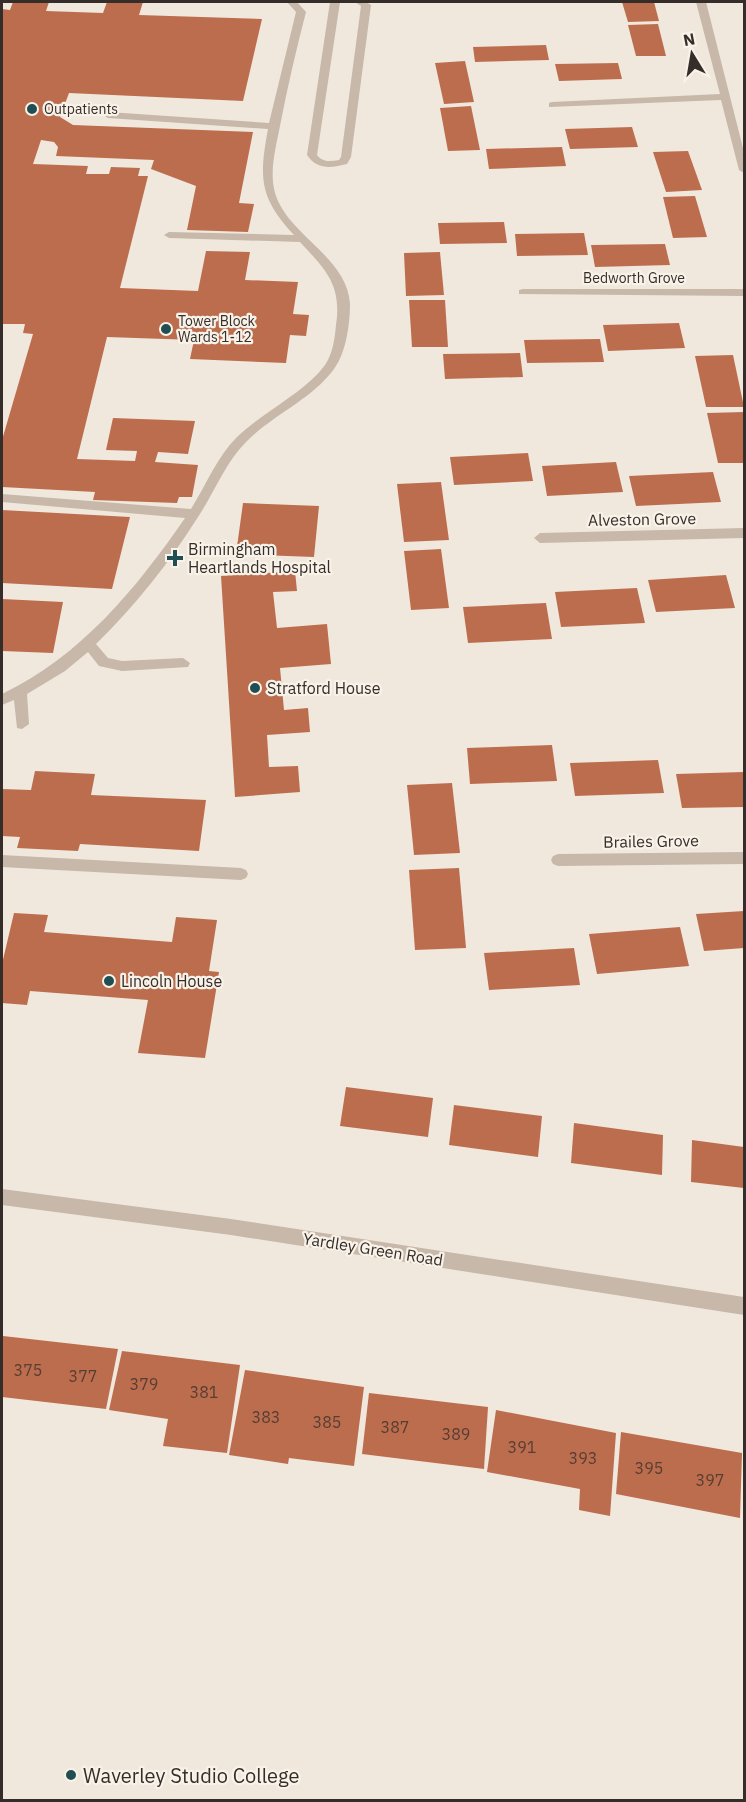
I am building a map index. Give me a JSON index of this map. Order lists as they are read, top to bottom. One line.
{"streets":{"street":["Bedworth Grove","Alveston Grove","Brailes Grove","Yardley Green Road"]},"places":{"other":["Outpatients","Tower Block Wards 1-12","Stratford House","Lincoln House","Waverley Studio College"],"health":["Birmingham Heartlands Hospital"]},"house_numbers":["375","377","379","381","383","385","387","389","391","393","395","397"],"north":"top"}
